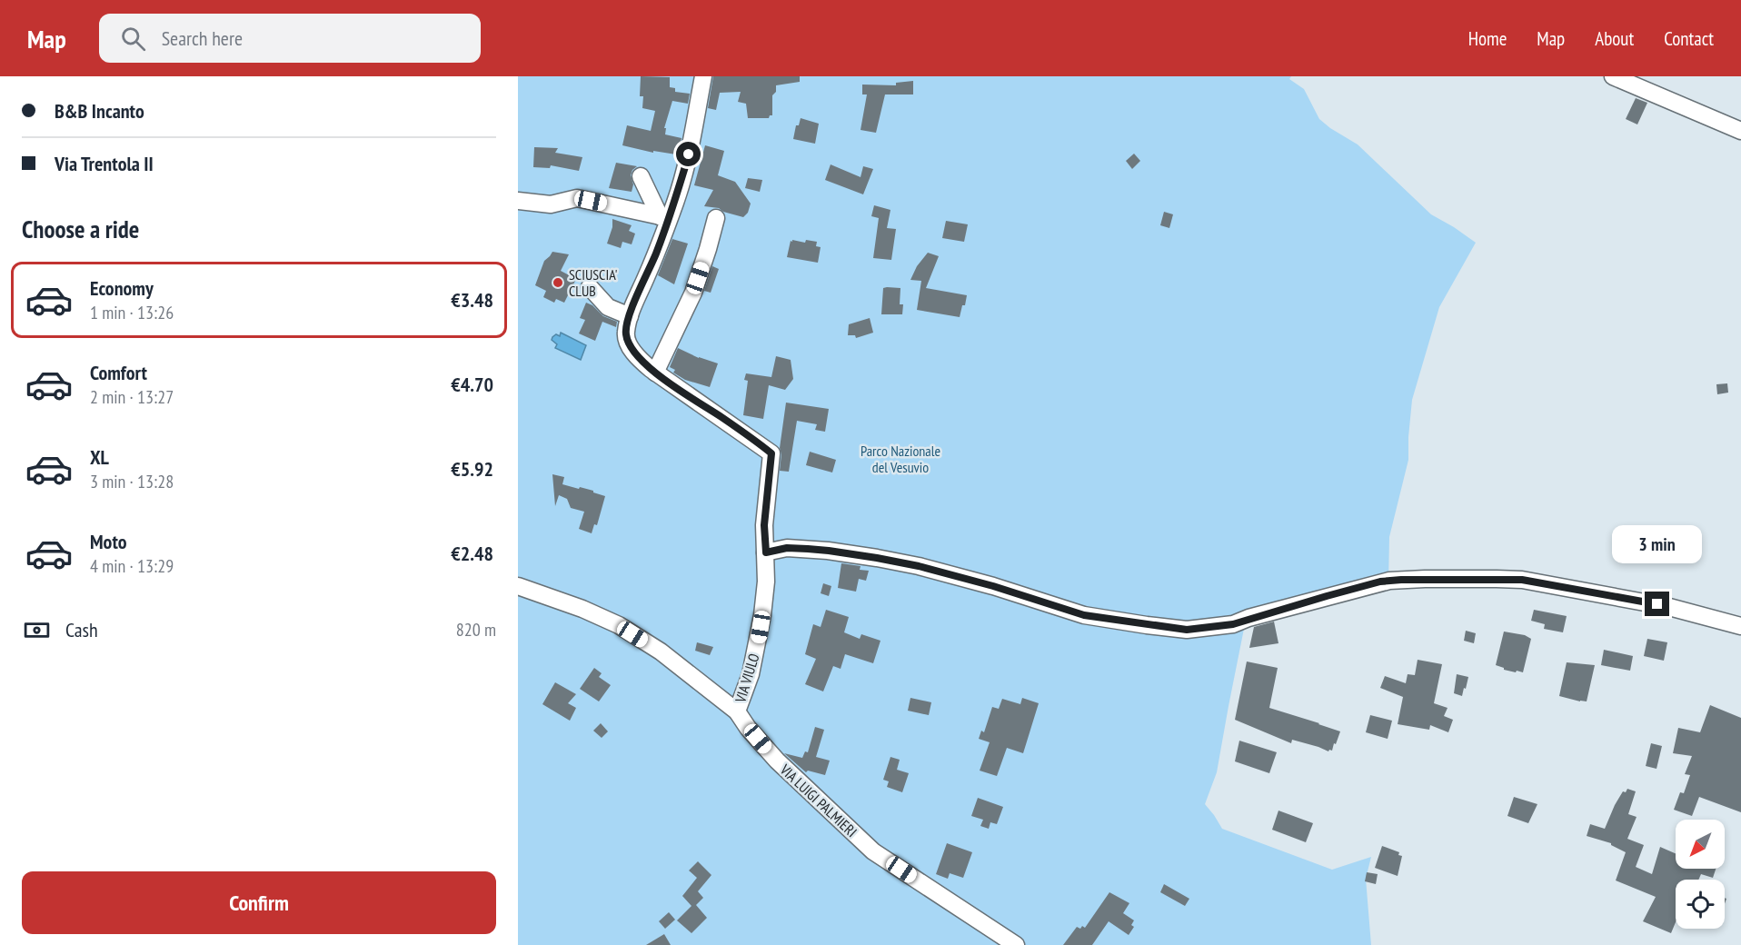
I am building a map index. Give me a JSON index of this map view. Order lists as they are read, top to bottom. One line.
{"streets":{"street":["VIA VIULO","VIA LUIGI PALMIERI"]},"crossings":[["VIA VIULO","VIA LUIGI PALMIERI"]],"parks":["Parco Nazionale del Vesuvio"],"places":["SCIUSCIA' CLUB"],"north":"bottom left","page":{"header":"Map","search":"Search here","nav":["Home","Map","About","Contact"],"banner":["B&B Incanto","Via Trentola II"],"heading":"Choose a ride","list":[{"name":"Economy","note":"1 min · 13:26","value":"€3.48"},{"name":"Comfort","note":"2 min · 13:27","value":"€4.70"},{"name":"XL","note":"3 min · 13:28","value":"€5.92"},{"name":"Moto","note":"4 min · 13:29","value":"€2.48"}],"bubble":"3 min","pay":["Cash","820 m"],"buttons":"Confirm"}}
